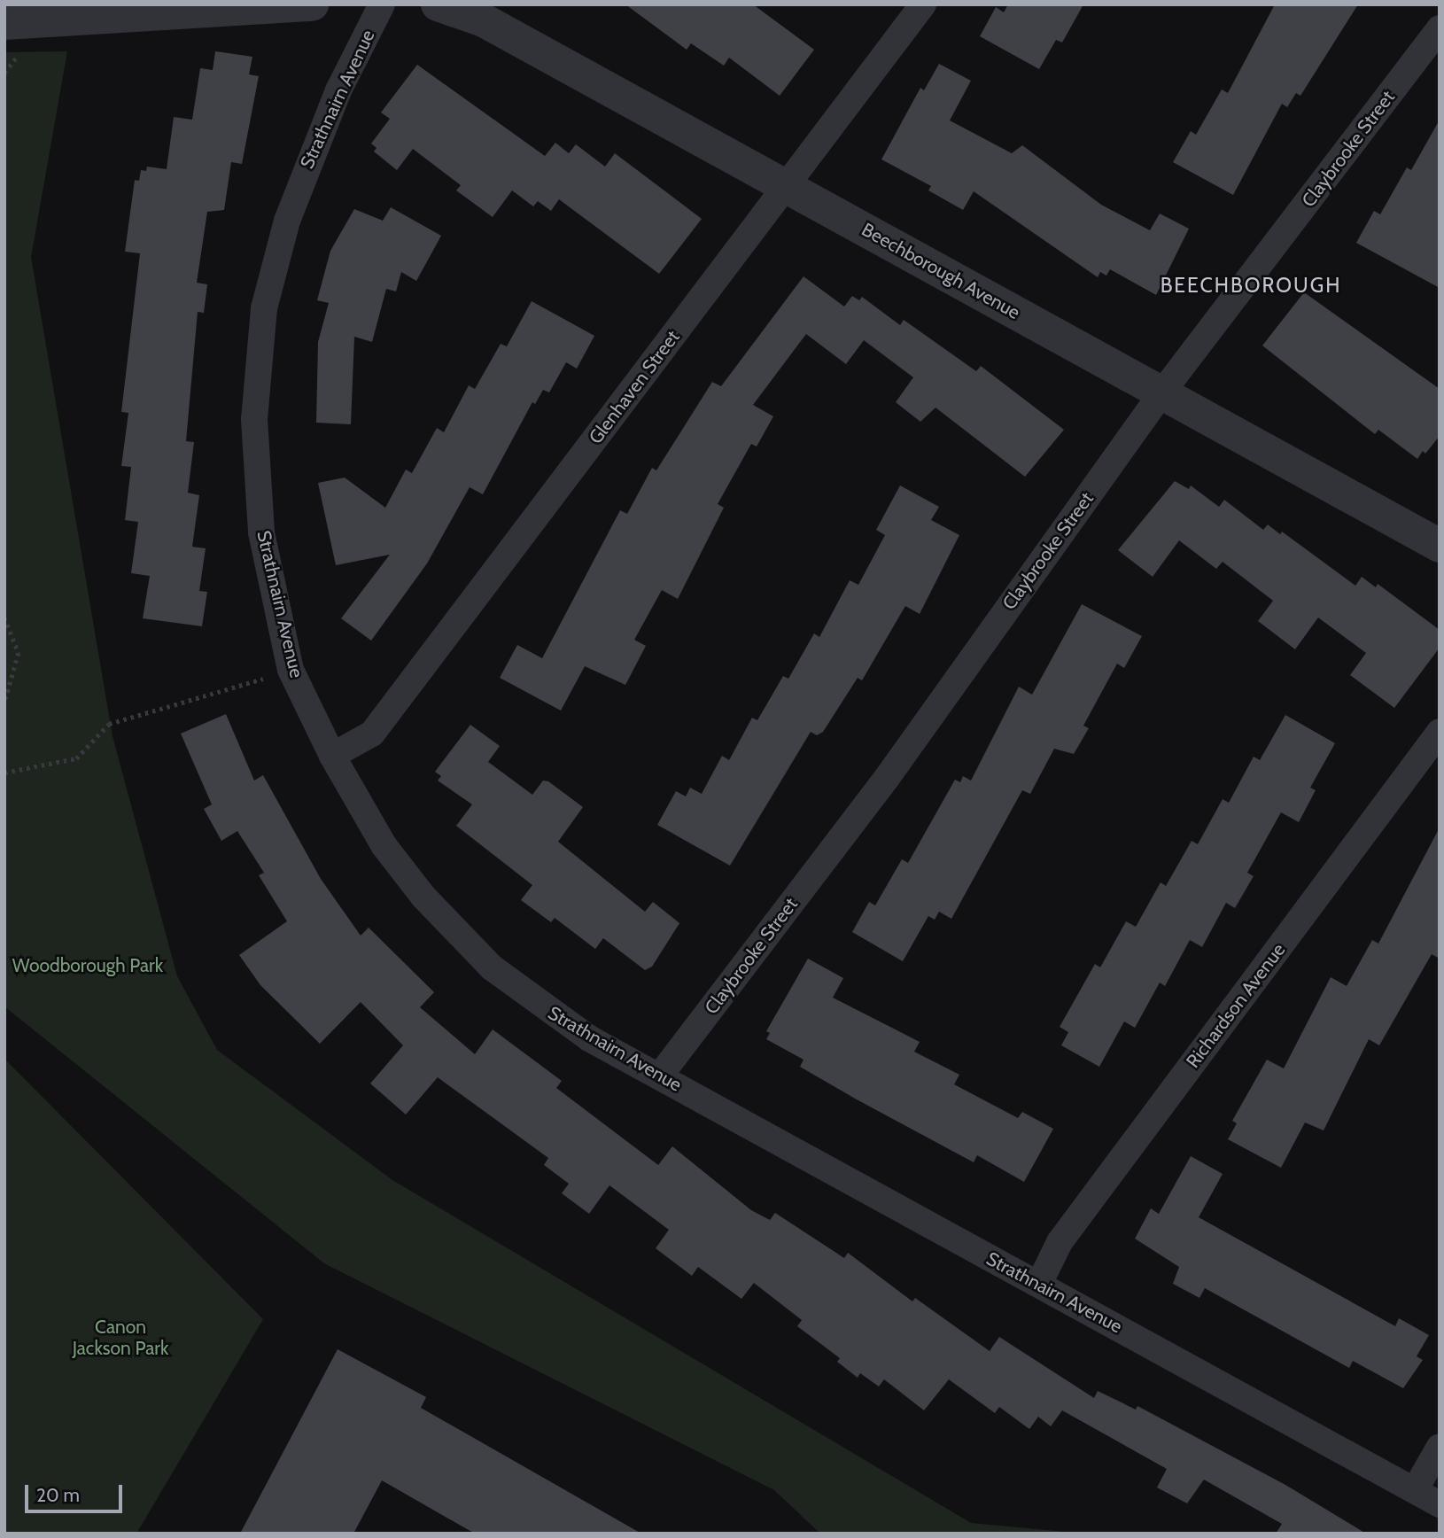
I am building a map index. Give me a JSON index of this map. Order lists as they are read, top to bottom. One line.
{"streets":{"street":["Strathnairn Avenue","Claybrooke Street","Beechborough Avenue","Glenhaven Street","Richardson Avenue"]},"crossings":[["Strathnairn Avenue","Claybrooke Street"],["Strathnairn Avenue","Glenhaven Street"],["Strathnairn Avenue","Richardson Avenue"],["Claybrooke Street","Beechborough Avenue"],["Beechborough Avenue","Glenhaven Street"]],"districts":["BEECHBOROUGH"],"parks":["Woodborough Park","Canon Jackson Park"],"scale_bar":"20 m"}
